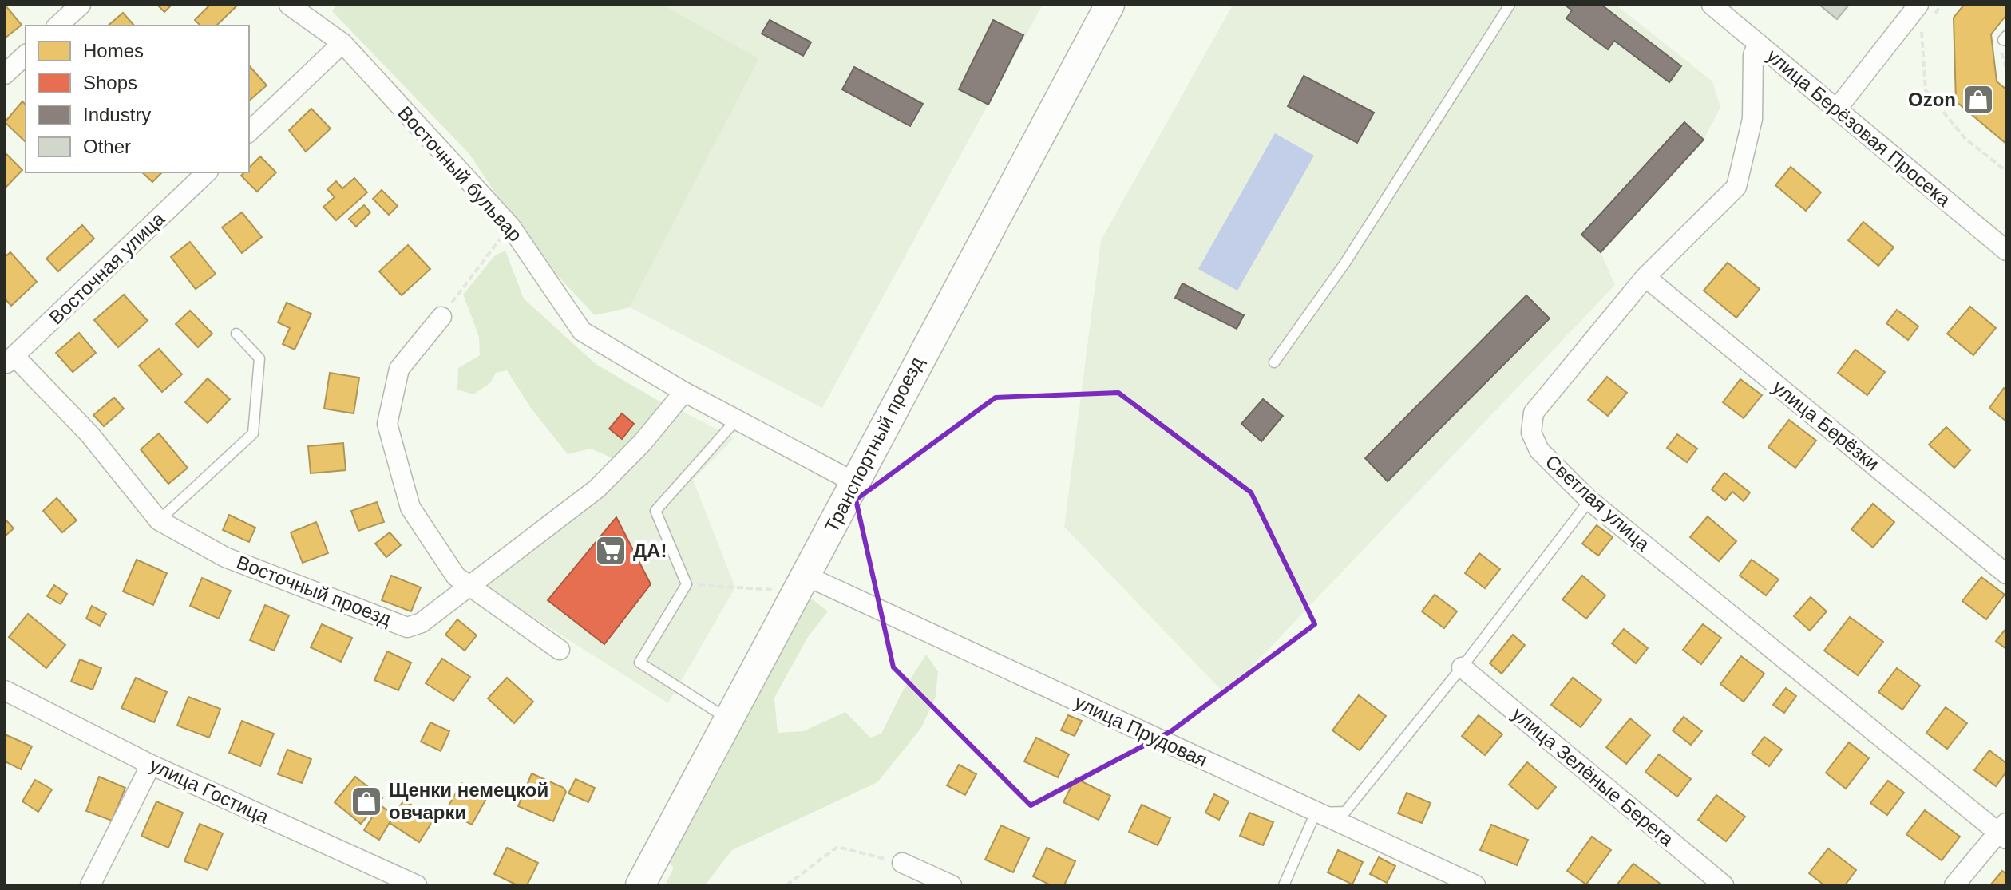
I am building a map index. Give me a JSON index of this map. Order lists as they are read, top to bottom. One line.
{"streets":{"main road":["Транспортный проезд"],"street":["улица Берёзовая Просека","Восточный бульвар","Восточная улица","улица Берёзки","Светлая улица","Восточный проезд","улица Прудовая","улица Зелёные Берега","улица Гостица"]},"crossings":[["улица Берёзовая Просека","Светлая улица"],["Восточный бульвар","Транспортный проезд"],["Восточный бульвар","Восточный проезд"],["Восточная улица","Восточный проезд"],["улица Берёзки","Светлая улица"],["Транспортный проезд","улица Прудовая"]],"places":{"shop":["Ozon","Щенки немецкой овчарки"],"supermarket":["ДА!"]},"legend":["Homes","Shops","Industry","Other"]}
